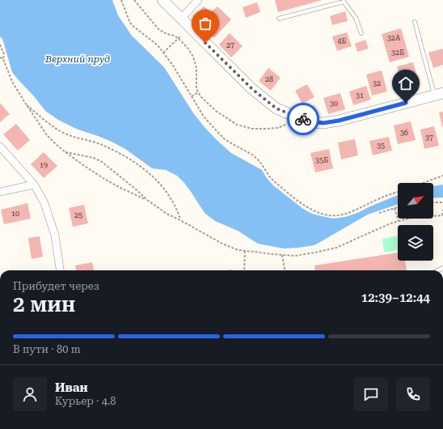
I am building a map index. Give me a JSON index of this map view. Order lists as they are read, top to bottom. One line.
{"water":["Верхний пруд"],"house_numbers":["32А","4Б","27","32Б","28","32","31","30","36","37","35","35Б","19","10","25"],"north":"top right","page":{"heading":["2 мин","Прибудет через","12:39–12:44"],"panel":["Иван","Курьер · 4.8"],"bar":"В пути · 80 m"}}
